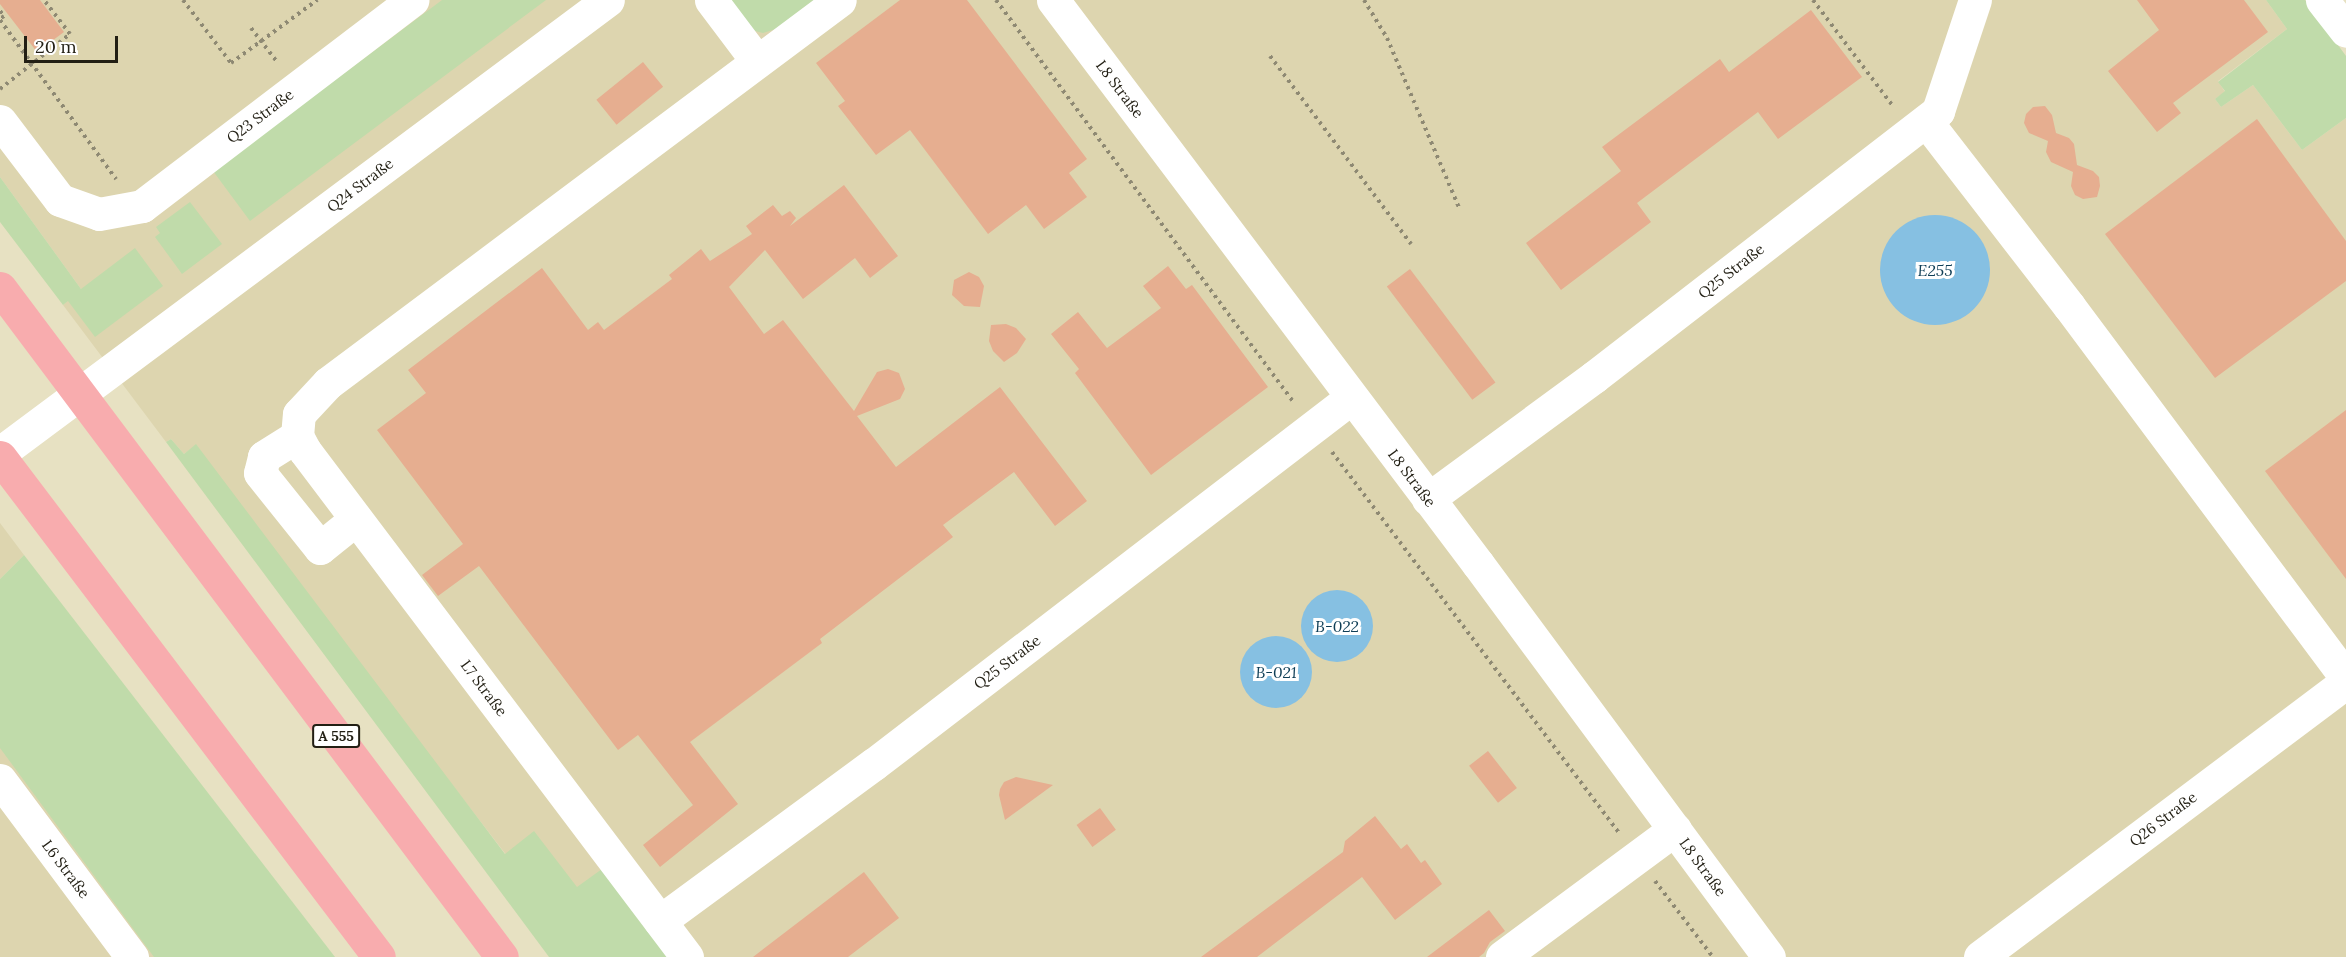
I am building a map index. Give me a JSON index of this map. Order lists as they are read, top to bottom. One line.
{"streets":{"highway":["A 555"],"lane":["L8 Straße","Q23 Straße","Q24 Straße","Q25 Straße","L7 Straße","Q26 Straße","L6 Straße"]},"crossings":[["L8 Straße","Q25 Straße"],["Q25 Straße","L7 Straße"]],"water":["E255","B-022","B-021"],"scale_bar":"20 m"}
